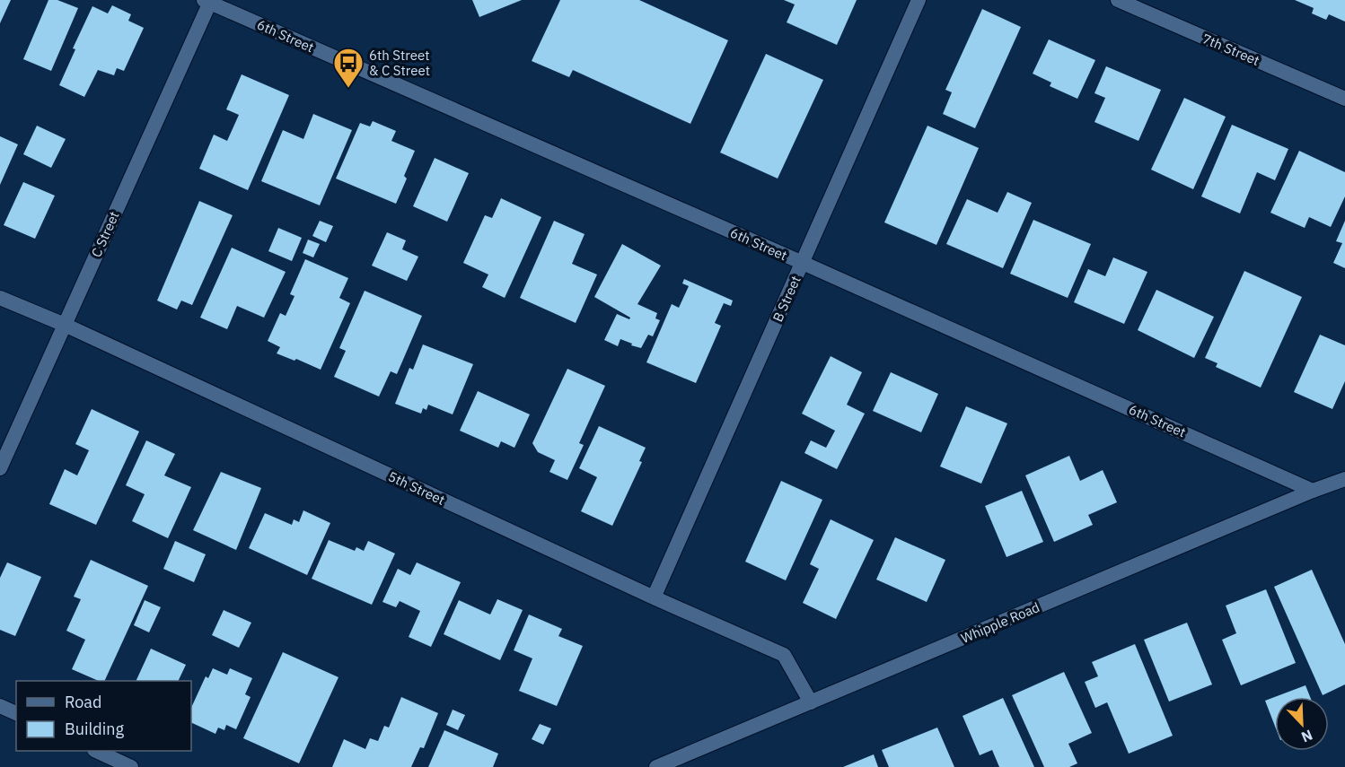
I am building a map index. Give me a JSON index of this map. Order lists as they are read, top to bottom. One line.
{"streets":{"street":["6th Street","7th Street","C Street","B Street","5th Street","Whipple Road"]},"crossings":[["6th Street","C Street"],["6th Street","B Street"],["6th Street","Whipple Road"],["C Street","5th Street"],["B Street","5th Street"],["5th Street","Whipple Road"]],"places":{"bus stop":["6th Street & C Street"]},"legend":["Road","Building"],"north":"bottom right"}
